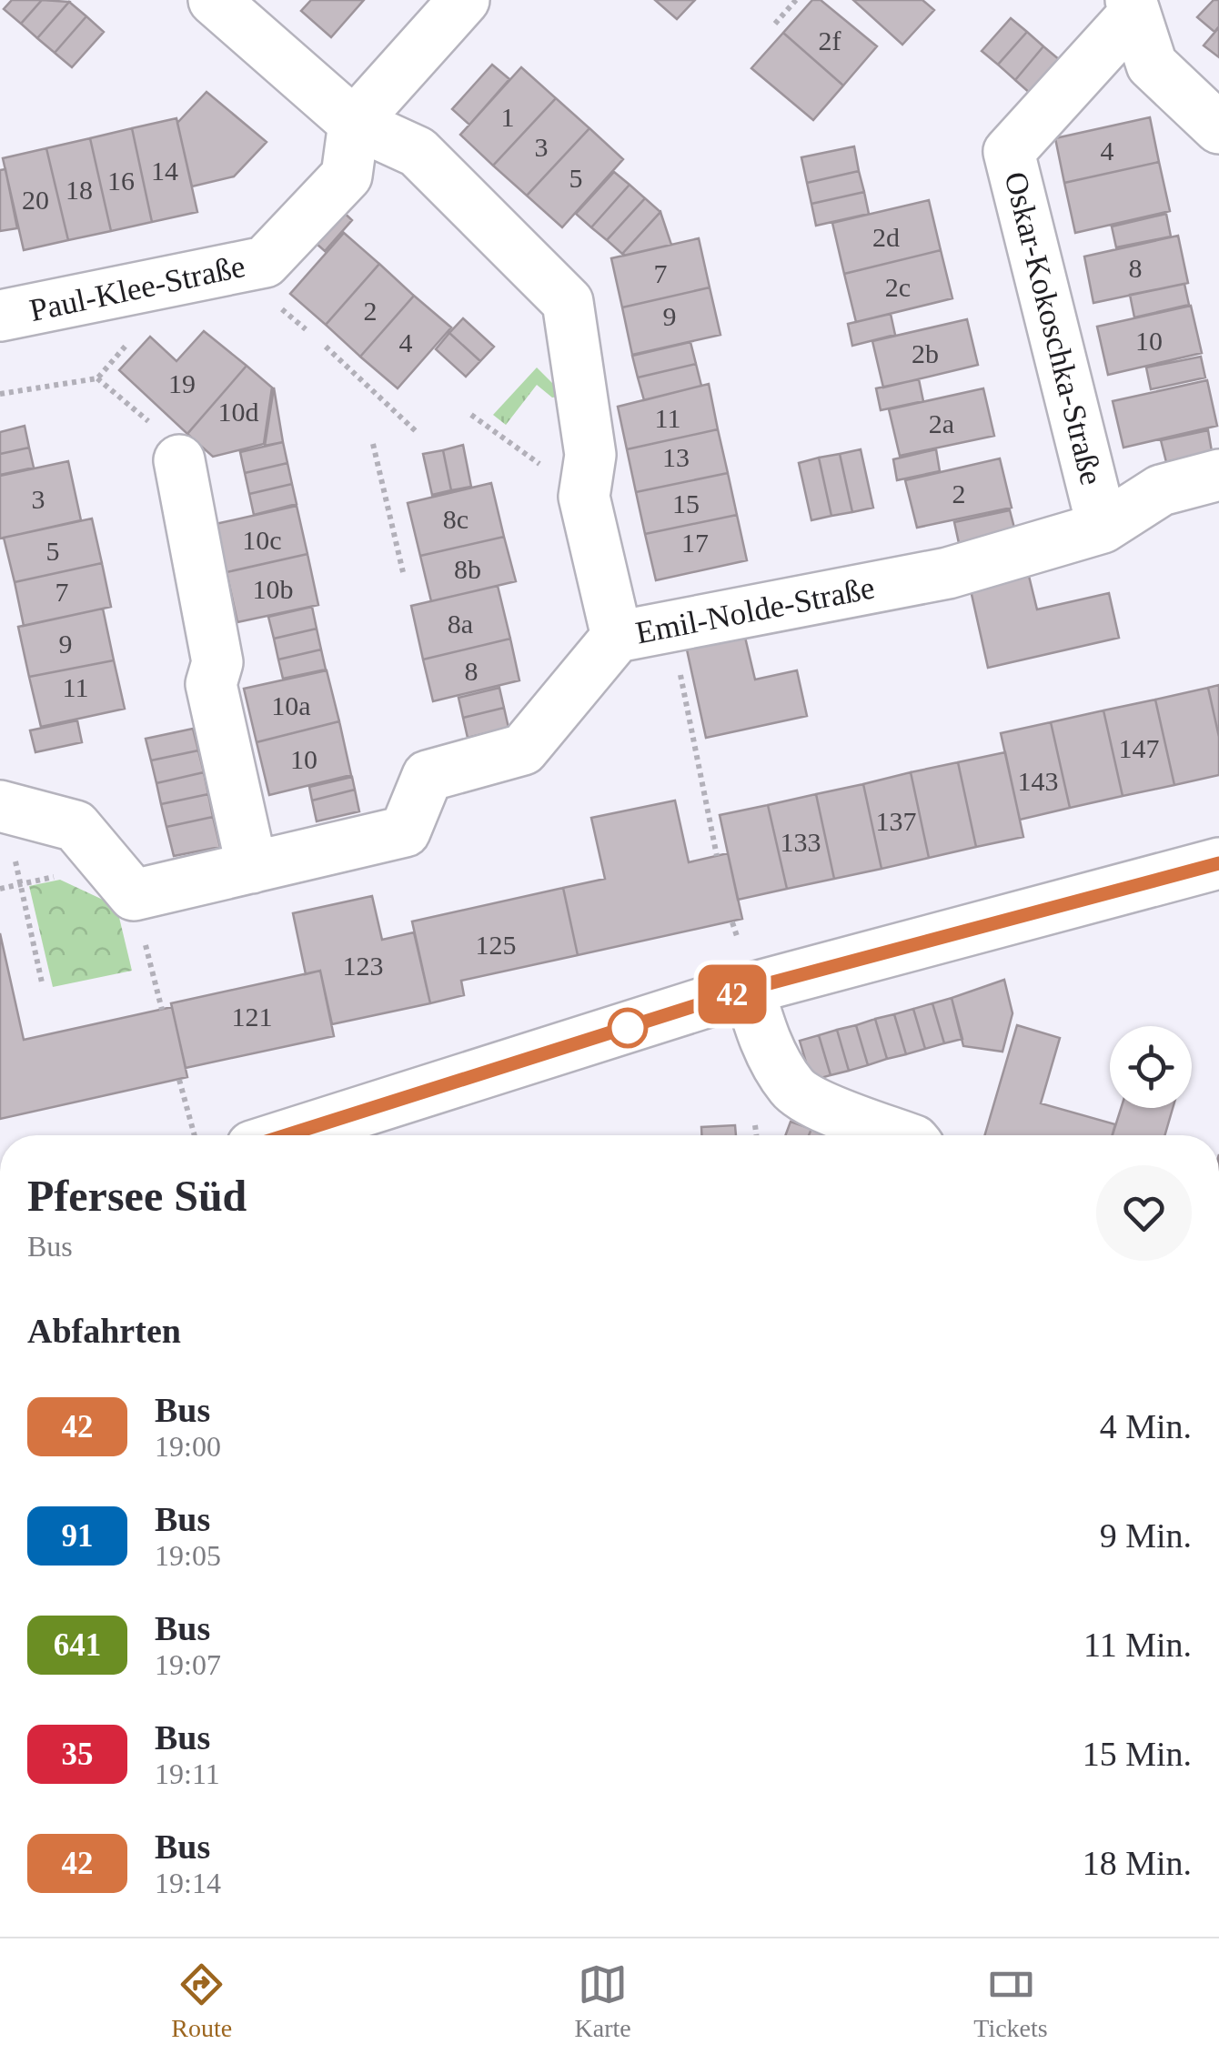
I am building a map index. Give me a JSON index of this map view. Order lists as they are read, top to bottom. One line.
{"streets":{"street":["Paul-Klee-Straße","Oskar-Kokoschka-Straße","Emil-Nolde-Straße"]},"crossings":[["Oskar-Kokoschka-Straße","Emil-Nolde-Straße"]],"lines":["bus line 42"],"house_numbers":["2f","1","3","4","14","5","16","18","20","2d","8","7","2c","2","9","10","4","2b","19","10d","11","2a","13","2","3","15","8c","10c","17","5","8b","10b","7","8a","9","8","11","10a","147","10","143","137","133","125","123","121"],"page":{"on_map":"42","heading":[["Pfersee Süd","Bus"],"Abfahrten"],"list":[{"mark":"42","name":"Bus","note":"19:00","value":"4 Min."},{"mark":"91","name":"Bus","note":"19:05","value":"9 Min."},{"mark":"641","name":"Bus","note":"19:07","value":"11 Min."},{"mark":"35","name":"Bus","note":"19:11","value":"15 Min."},{"mark":"42","name":"Bus","note":"19:14","value":"18 Min."}],"tabs":["Route","Karte","Tickets"]}}
